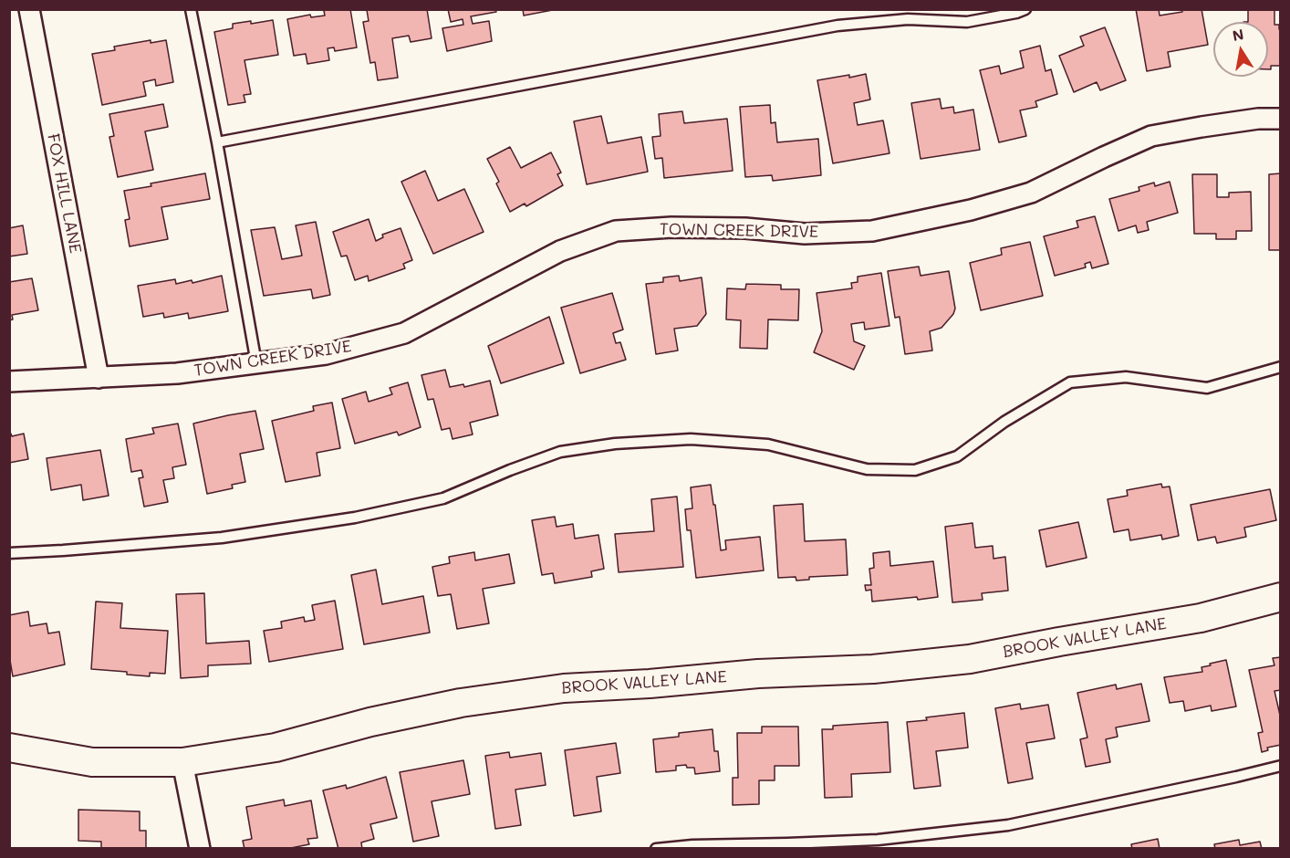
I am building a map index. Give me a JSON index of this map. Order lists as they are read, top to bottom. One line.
{"streets":{"street":["FOX HILL LANE","TOWN CREEK DRIVE","BROOK VALLEY LANE"]},"crossings":[["FOX HILL LANE","TOWN CREEK DRIVE"]],"north":"top"}
